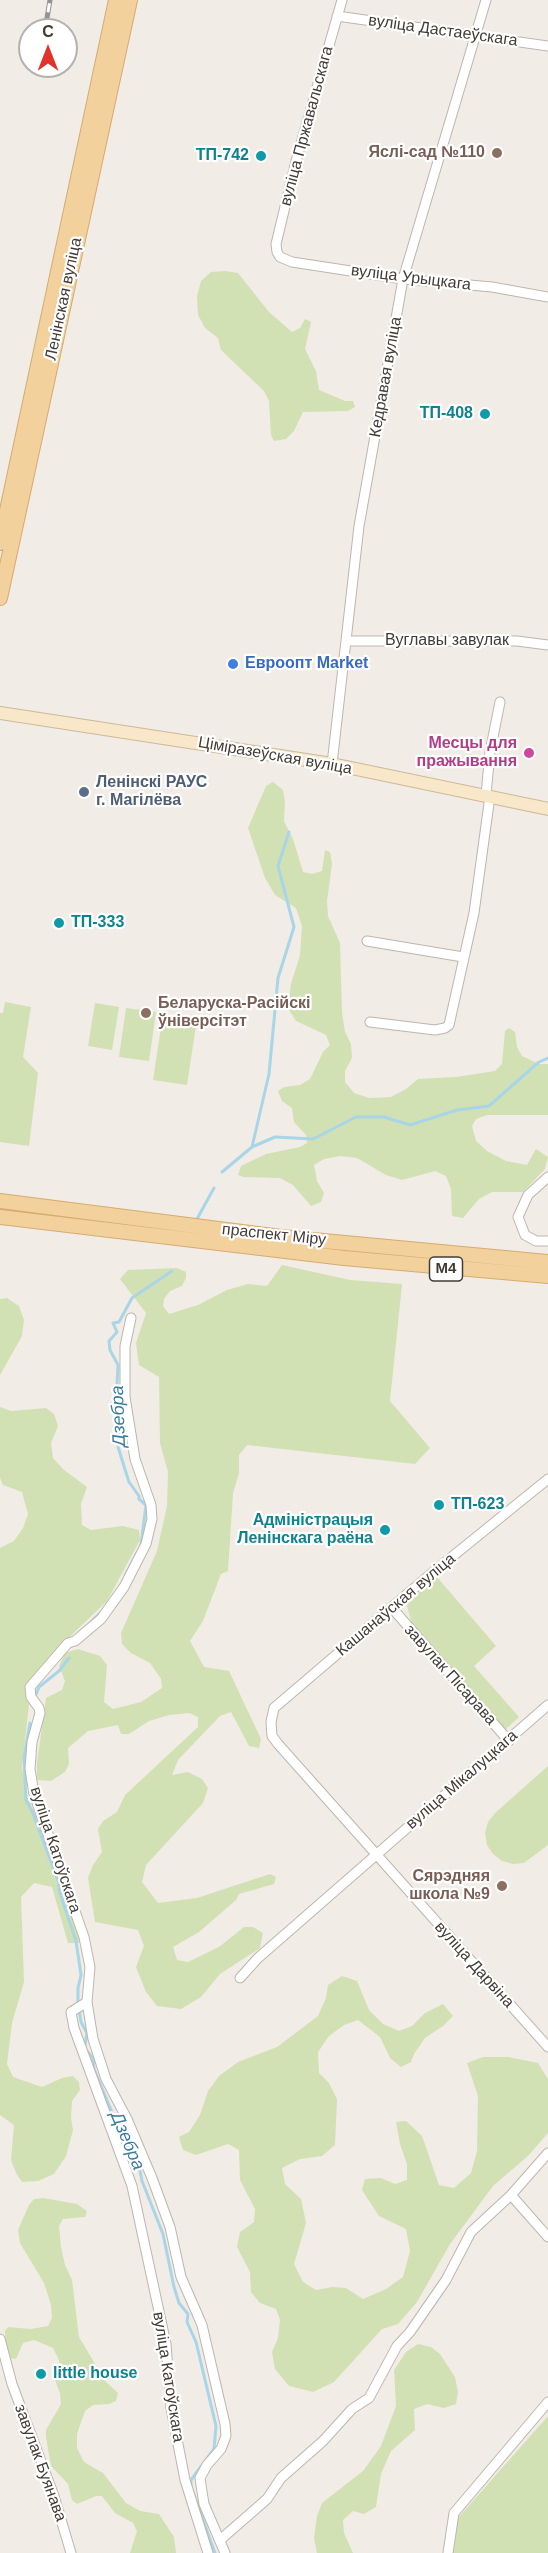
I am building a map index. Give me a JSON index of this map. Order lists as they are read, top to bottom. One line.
{"streets":{"main road":["Ленінская вуліца","Ціміразеўская вуліца","праспект Міру","М4"],"street":["вуліца Дастаеўскага","вуліца Пржавальскага","вуліца Урыцкага","Кедравая вуліца","Вуглавы завулак","Кашанаўская вуліца","завулак Пісарава","вуліца Мікалуцкага","вуліца Катоўскага","вуліца Дарвіна","завулак Буянава"]},"crossings":[["вуліца Дастаеўскага","вуліца Пржавальскага"],["вуліца Дастаеўскага","Кедравая вуліца"],["вуліца Пржавальскага","вуліца Урыцкага"],["вуліца Урыцкага","Кедравая вуліца"],["Кедравая вуліца","Вуглавы завулак"],["Кедравая вуліца","Ціміразеўская вуліца"],["Кашанаўская вуліца","завулак Пісарава"],["Кашанаўская вуліца","вуліца Дарвіна"],["завулак Пісарава","вуліца Мікалуцкага"],["вуліца Мікалуцкага","вуліца Дарвіна"]],"water":["Дзебра"],"places":["Яслі-сад №110","ТП-742","ТП-408","Евроопт Market","Месцы для пражывання","Ленінскі РАУС г. Магілёва","ТП-333","Беларуска-Расійскі ўніверсітэт","ТП-623","Адміністрацыя Ленінскага раёна","Сярэдняя школа №9","little house"],"north":"top"}
